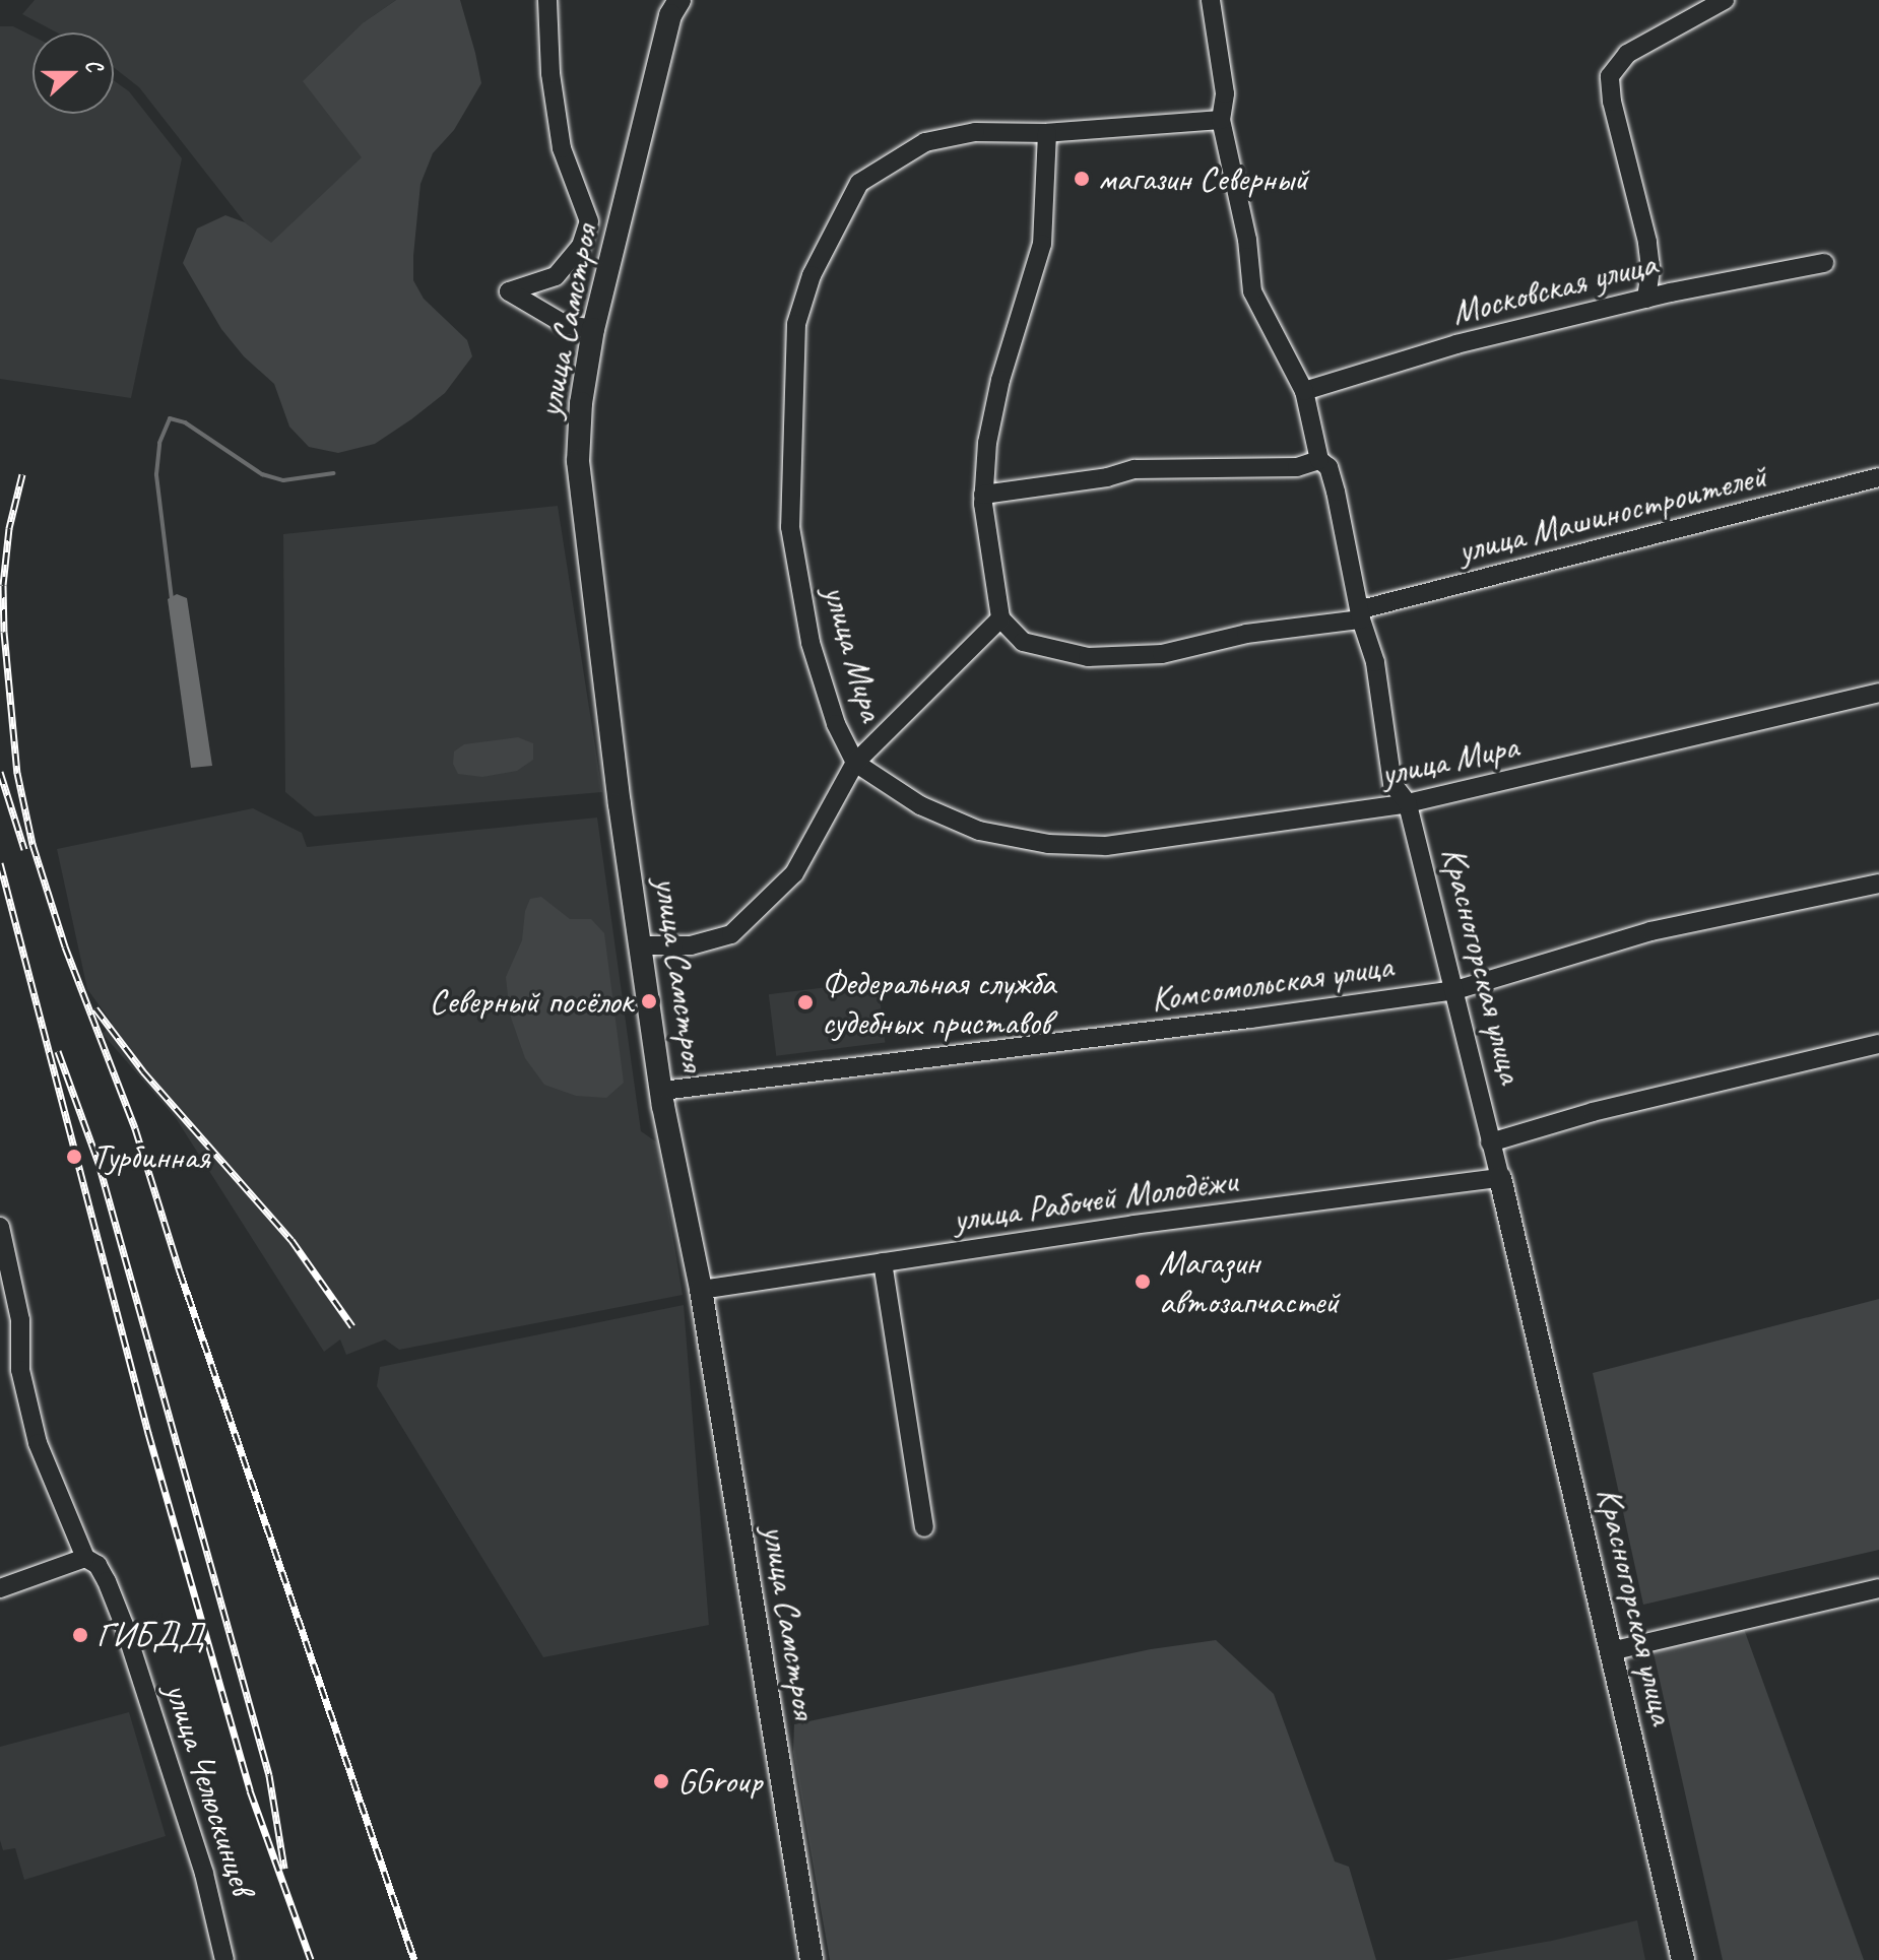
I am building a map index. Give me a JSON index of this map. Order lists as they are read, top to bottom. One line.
{"streets":{"street":["Московская улица","улица Самстроя","улица Машиностроителей","улица Мира","Красногорская улица","Комсомольская улица","улица Рабочей Молодёжи","улица Челюскинцев"]},"crossings":[["Московская улица","Красногорская улица"],["улица Самстроя","Комсомольская улица"],["улица Самстроя","улица Рабочей Молодёжи"],["улица Машиностроителей","Красногорская улица"],["улица Мира","Красногорская улица"],["Красногорская улица","Комсомольская улица"],["Красногорская улица","улица Рабочей Молодёжи"]],"places":["магазин Северный","Северный посёлок","Федеральная служба судебных приставов","Турбинная","Магазин автозапчастей","ГИБДД","GGroup"],"north":"right"}
